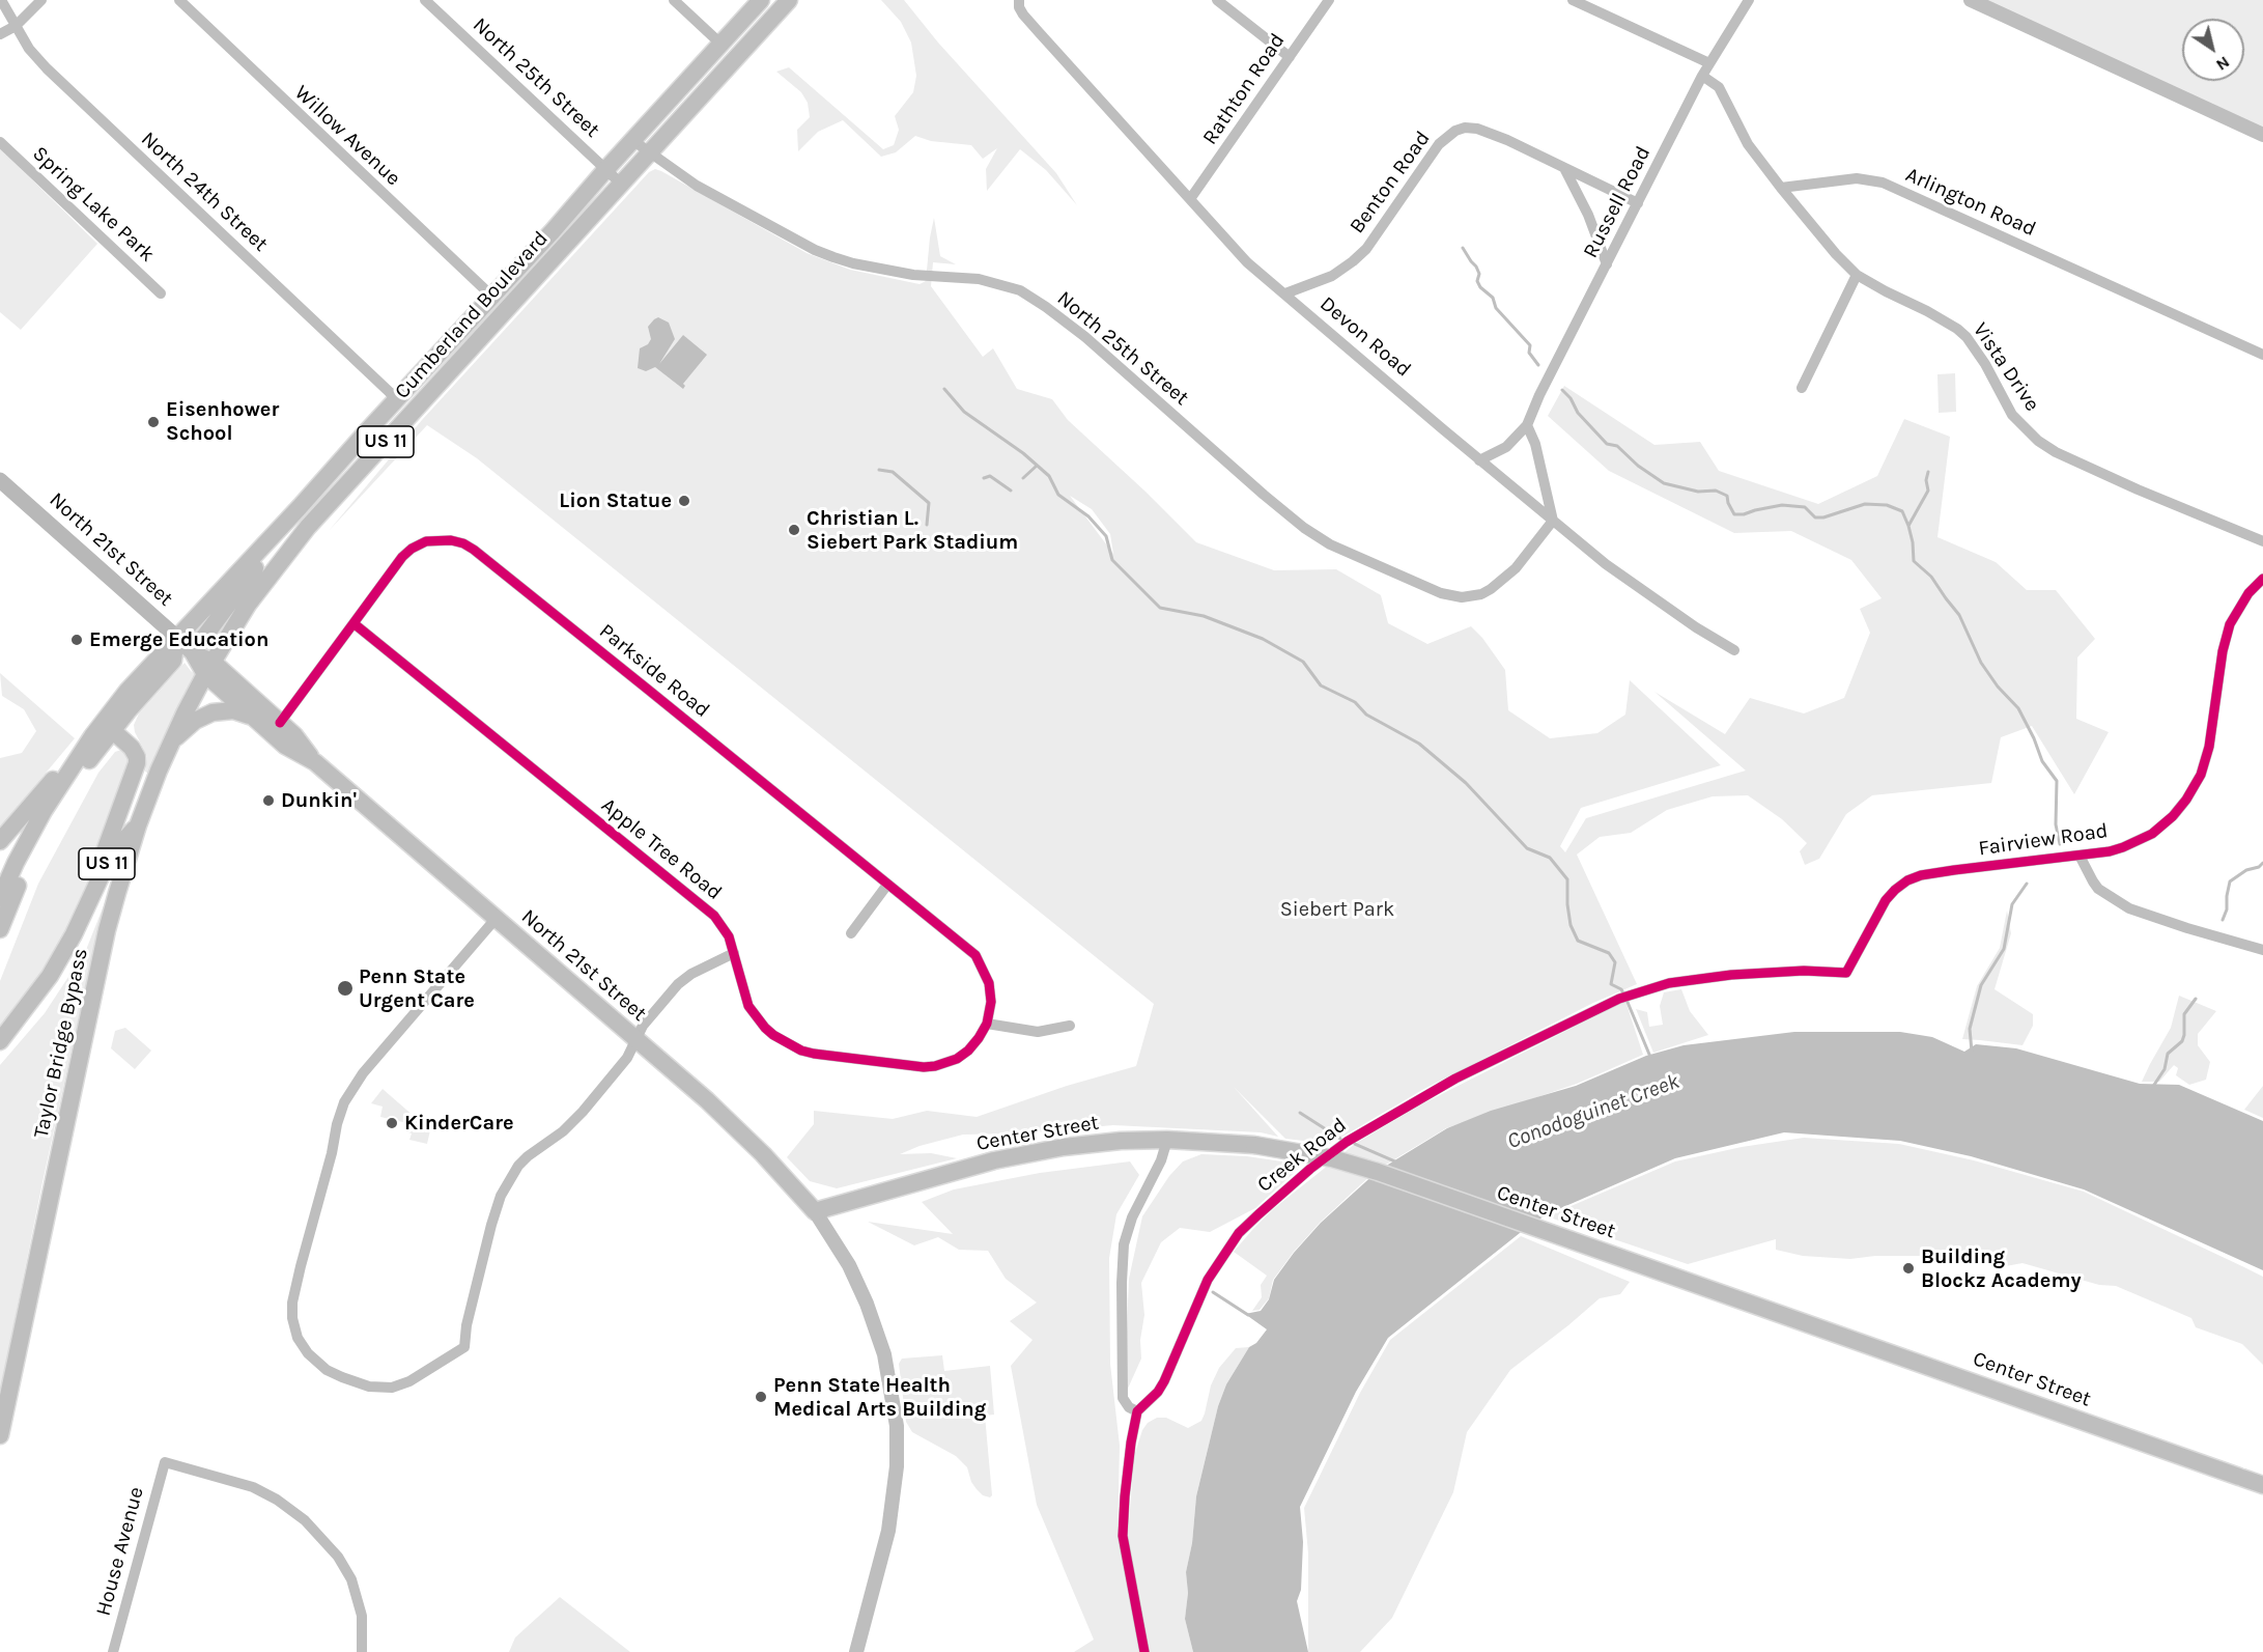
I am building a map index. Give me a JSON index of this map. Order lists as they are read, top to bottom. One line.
{"streets":{"main road":["Cumberland Boulevard","US 11","North 21st Street","Taylor Bridge Bypass","Center Street"],"street":["North 25th Street","Rathton Road","Willow Avenue","Benton Road","North 24th Street","Russell Road","Arlington Road","Spring Lake Park","Devon Road","Vista Drive","Parkside Road","Fairview Road","Apple Tree Road","Creek Road","House Avenue"]},"crossings":[["North 25th Street","Cumberland Boulevard"],["North 25th Street","Devon Road"],["Rathton Road","Devon Road"],["Willow Avenue","Cumberland Boulevard"],["Benton Road","Russell Road"],["Benton Road","Devon Road"],["North 24th Street","Cumberland Boulevard"],["Russell Road","Devon Road"],["Arlington Road","Vista Drive"],["Cumberland Boulevard","US 11"],["Cumberland Boulevard","North 21st Street"],["Cumberland Boulevard","Taylor Bridge Bypass"],["US 11","North 21st Street"],["US 11","Taylor Bridge Bypass"],["North 21st Street","Parkside Road"],["North 21st Street","Taylor Bridge Bypass"],["North 21st Street","Center Street"],["Parkside Road","Apple Tree Road"],["Fairview Road","Creek Road"]],"water":["Conodoguinet Creek"],"parks":["Siebert Park"],"places":["Eisenhower School","Lion Statue","Christian L. Siebert Park Stadium","Emerge Education","Dunkin'","Penn State Urgent Care","KinderCare","Building Blockz Academy","Penn State Health Medical Arts Building"],"north":"bottom right"}
